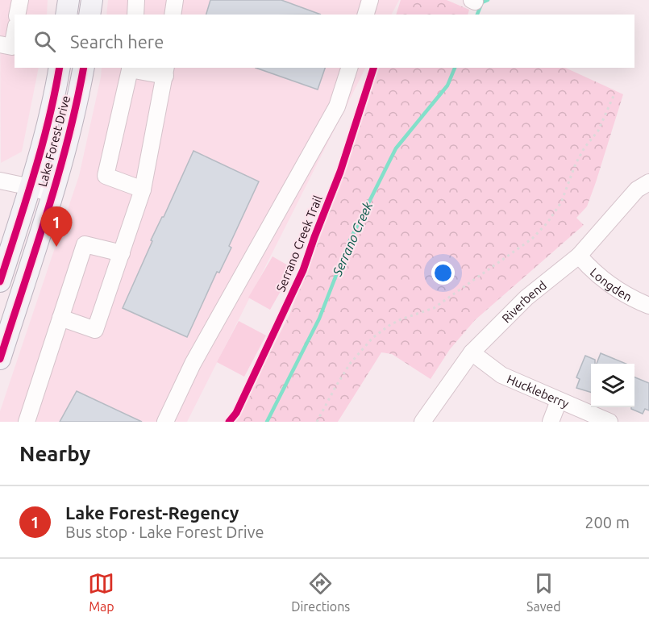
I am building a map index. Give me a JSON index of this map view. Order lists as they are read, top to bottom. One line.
{"streets":{"main road":["Lake Forest Drive"],"street":["Longden","Riverbend","Huckleberry"],"cycle path":["Serrano Creek Trail"]},"crossings":[["Longden","Riverbend"],["Riverbend","Huckleberry"]],"water":["Serrano Creek"],"page":{"search":"Search here","pins":"1","heading":"Nearby","list":[{"mark":"1","name":"Lake Forest-Regency","note":"Bus stop · Lake Forest Drive","value":"200 m"}],"nav":["Map","Directions","Saved"]}}
